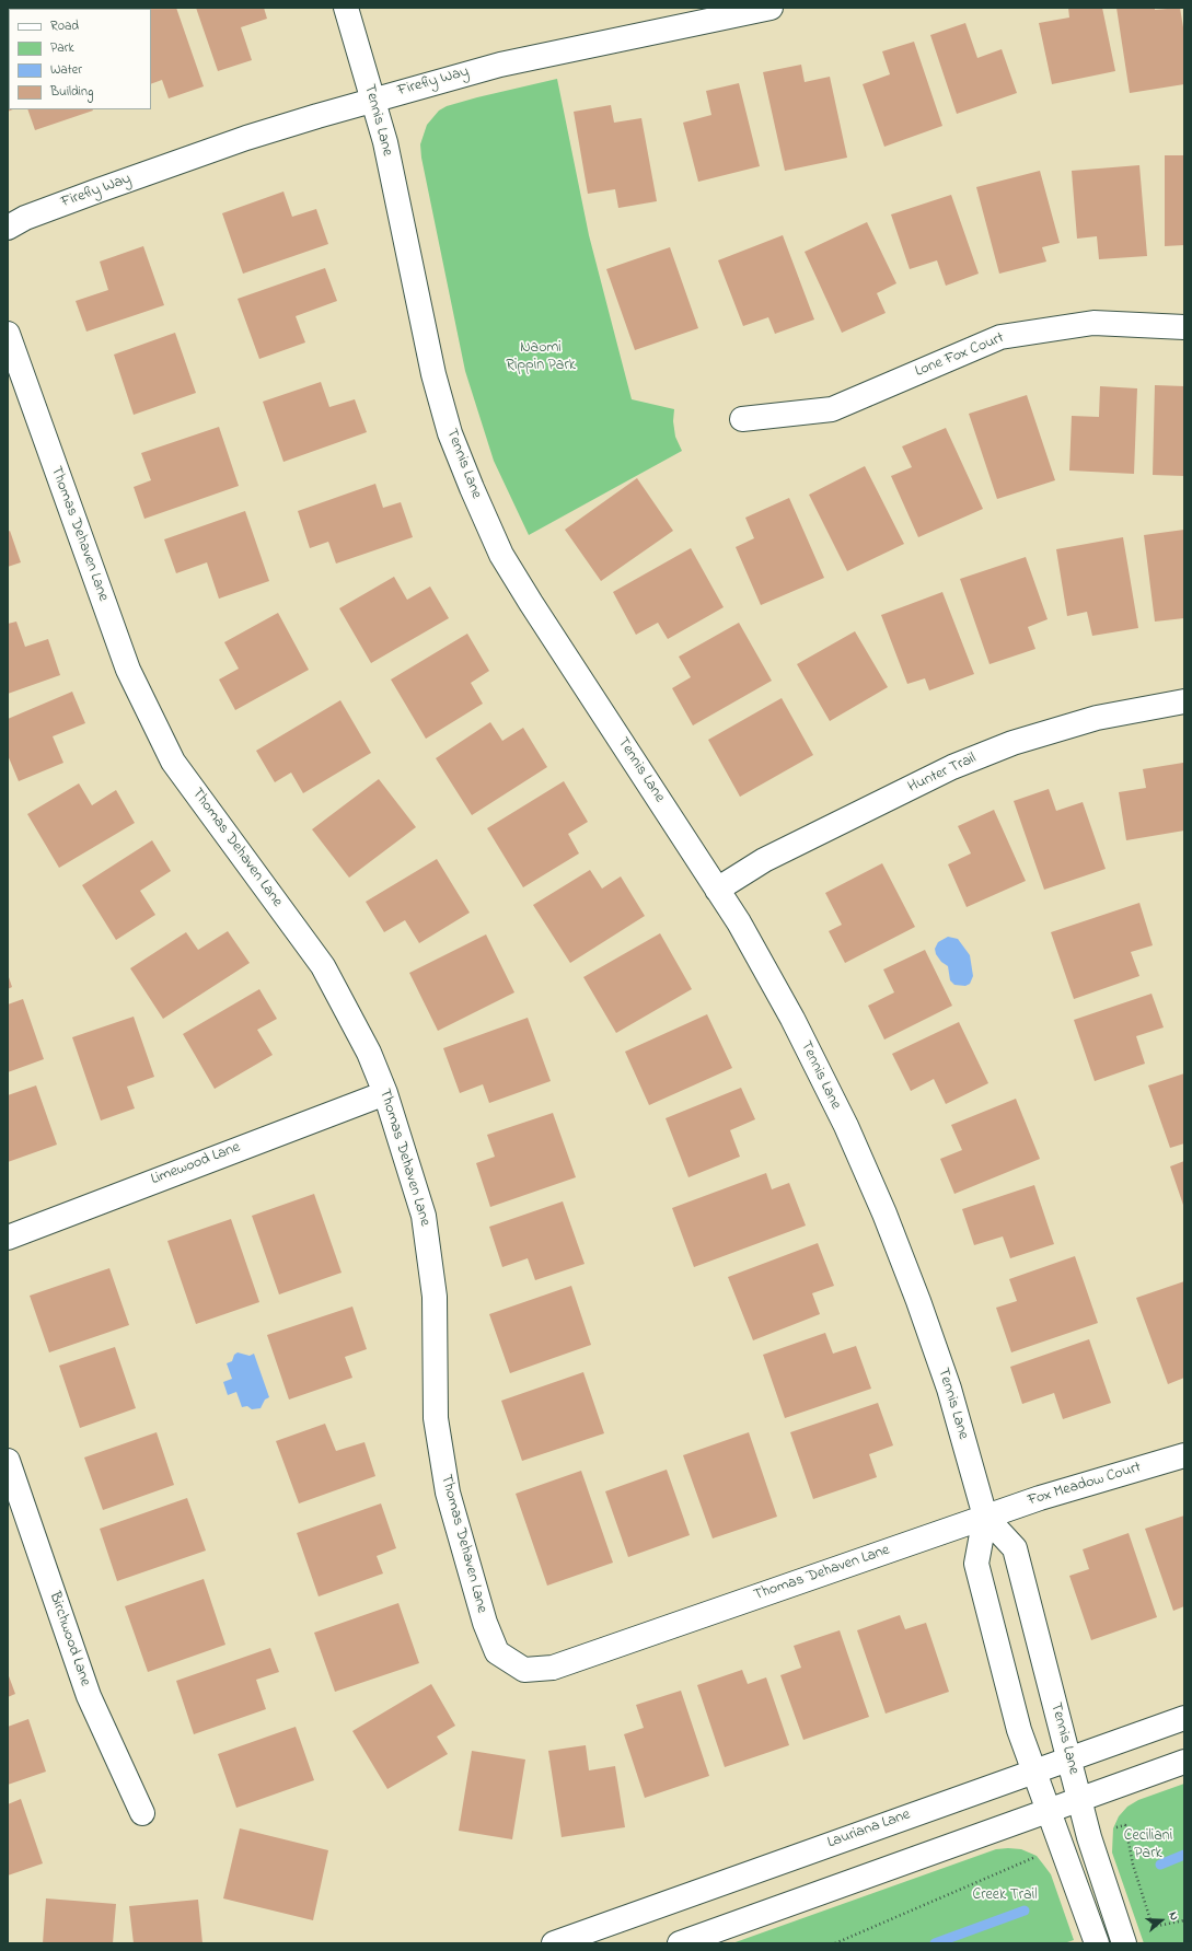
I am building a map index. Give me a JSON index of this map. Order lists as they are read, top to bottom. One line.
{"streets":{"street":["Firefly Way","Tennis Lane","Lone Fox Court","Thomas Dehaven Lane","Hunter Trail","Limewood Lane","Fox Meadow Court","Birchwood Lane","Lauriana Lane"]},"crossings":[["Firefly Way","Tennis Lane"],["Tennis Lane","Thomas Dehaven Lane"],["Tennis Lane","Hunter Trail"],["Tennis Lane","Fox Meadow Court"],["Tennis Lane","Lauriana Lane"],["Thomas Dehaven Lane","Limewood Lane"],["Thomas Dehaven Lane","Fox Meadow Court"]],"parks":["Naomi Rippin Park","Ceciliani Park","Creek Trail"],"legend":["Road","Park","Water","Building"],"north":"right"}
